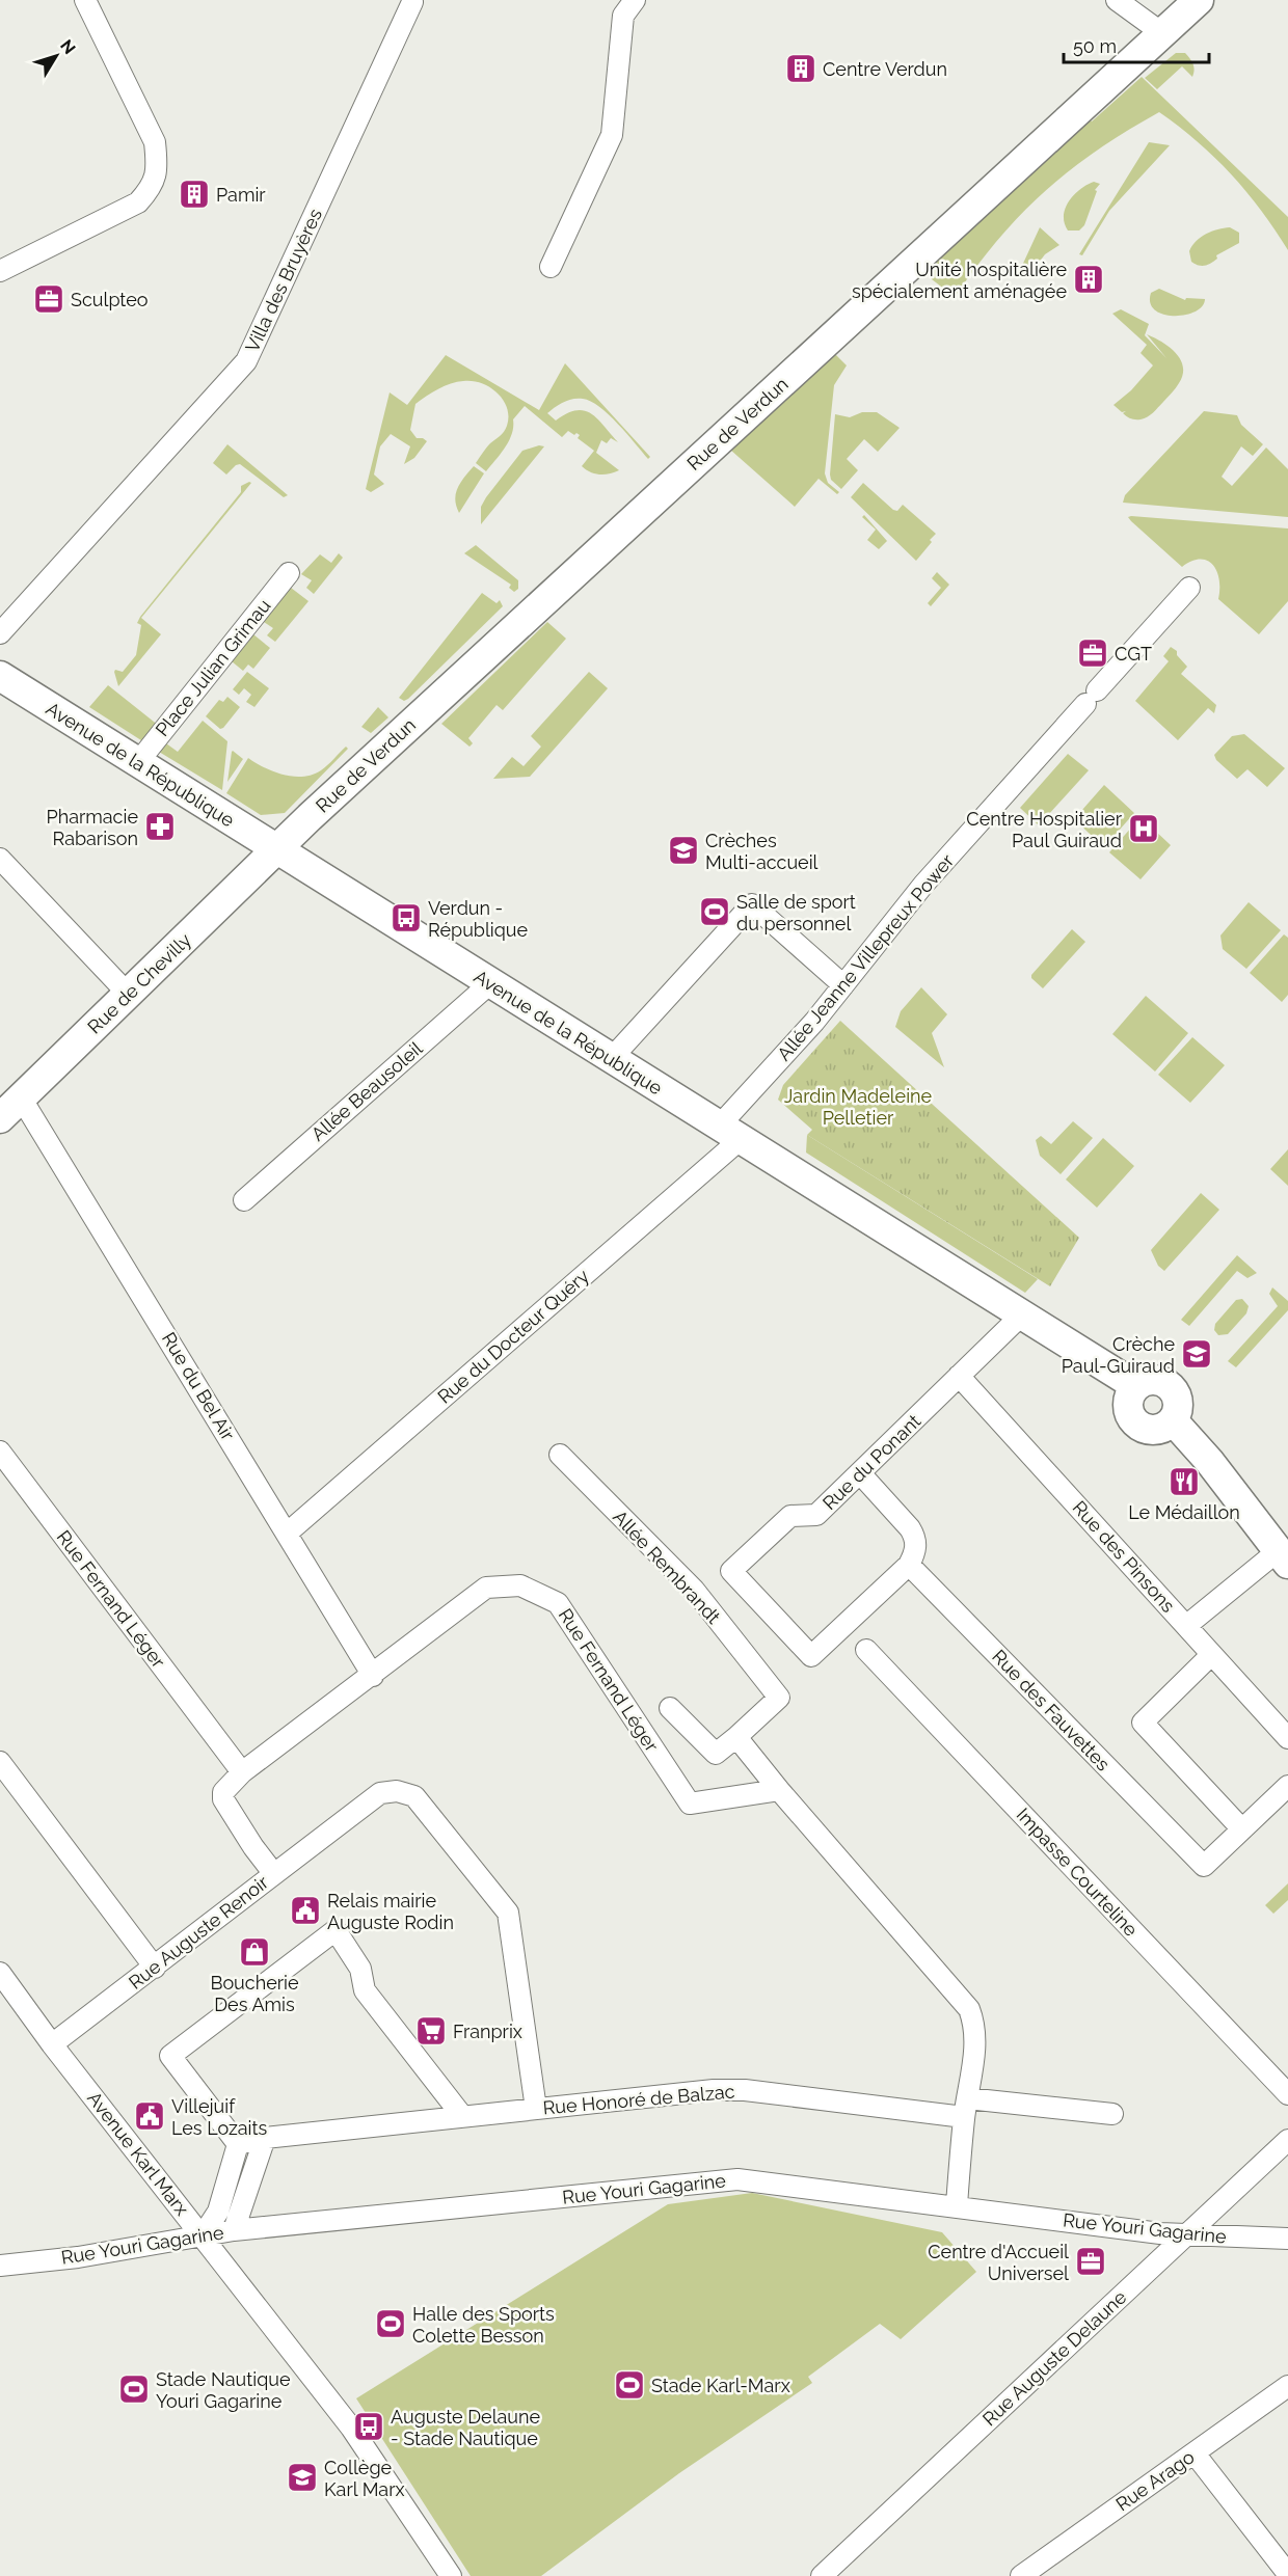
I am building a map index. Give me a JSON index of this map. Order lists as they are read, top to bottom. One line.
{"streets":{"street":["Villa des Bruyères","Rue de Verdun","Place Julian Grimau","Avenue de la République","Allée Jeanne Villepreux Power","Rue de Chevilly","Allée Beausoleil","Rue du Docteur Quéry","Rue du Bel Air","Rue du Ponant","Rue des Pinsons","Allée Rembrandt","Rue Fernand Léger","Rue des Fauvettes","Impasse Courteline","Rue Auguste Renoir","Rue Honoré de Balzac","Avenue Karl Marx","Rue Youri Gagarine","Rue Auguste Delaune","Rue Arago"]},"crossings":[["Rue de Verdun","Avenue de la République"],["Rue de Verdun","Rue de Chevilly"],["Place Julian Grimau","Avenue de la République"],["Avenue de la République","Allée Jeanne Villepreux Power"],["Avenue de la République","Rue de Chevilly"],["Avenue de la République","Allée Beausoleil"],["Avenue de la République","Rue du Docteur Quéry"],["Avenue de la République","Rue du Ponant"],["Allée Jeanne Villepreux Power","Rue du Docteur Quéry"],["Rue de Chevilly","Rue du Bel Air"],["Rue du Docteur Quéry","Rue du Bel Air"],["Rue du Bel Air","Rue Fernand Léger"],["Rue du Ponant","Rue des Pinsons"],["Rue du Ponant","Rue des Fauvettes"],["Rue Fernand Léger","Rue Auguste Renoir"],["Rue Auguste Renoir","Avenue Karl Marx"],["Avenue Karl Marx","Rue Youri Gagarine"],["Rue Youri Gagarine","Rue Auguste Delaune"]],"parks":["Jardin Madeleine Pelletier"],"places":{"building":["Centre Verdun","Pamir","Unité hospitalière spécialement aménagée"],"office":["Sculpteo","CGT","Centre d'Accueil Universel"],"pharmacy":["Pharmacie Rabarison"],"hospital":["Centre Hospitalier Paul Guiraud"],"school or university":["Crèches Multi-accueil","Crèche Paul-Guiraud","Collège Karl Marx"],"sports":["Salle de sport du personnel","Halle des Sports Colette Besson","Stade Karl-Marx","Stade Nautique Youri Gagarine"],"bus stop":["Verdun - République","Auguste Delaune - Stade Nautique"],"restaurant":["Le Médaillon"],"public building":["Relais mairie Auguste Rodin","Villejuif Les Lozaits"],"shop":["Boucherie Des Amis"],"supermarket":["Franprix"]},"scale_bar":"50 m","north":"top right"}
